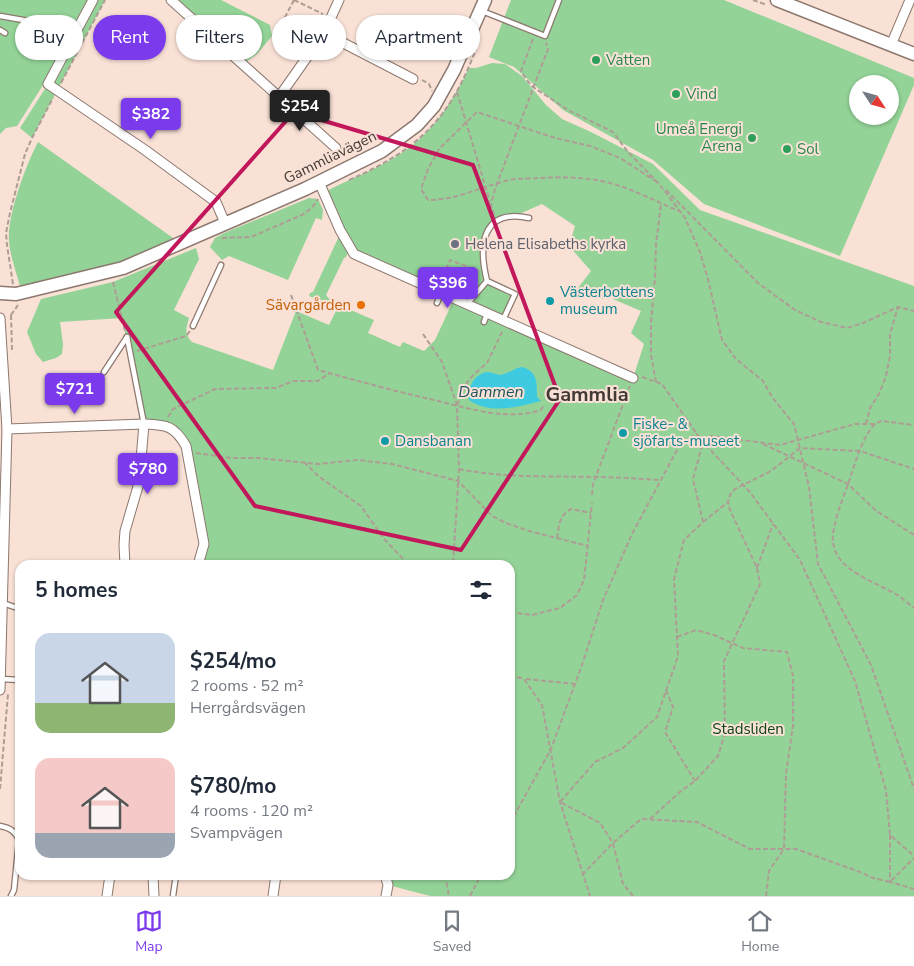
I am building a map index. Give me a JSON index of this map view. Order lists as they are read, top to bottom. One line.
{"streets":{"street":["Gammliavägen"]},"districts":["Gammlia"],"water":["Dammen"],"parks":["Stadsliden"],"places":["Vatten","Vind","Umeå Energi Arena","Sol","Helena Elisabeths kyrka","Västerbottens museum","Sävargården","Fiske- & sjöfarts-museet","Dansbanan"],"north":"bottom right","page":{"chip":["Buy","Rent","Filters","New","Apartment"],"price":["$254","$382","$396","$721","$780"],"heading":"5 homes","list":[{"name":"$254/mo","note":"2 rooms · 52 m² · Herrgårdsvägen"},{"name":"$780/mo","note":"4 rooms · 120 m² · Svampvägen"}],"tabs":["Map","Saved","Home"]}}
